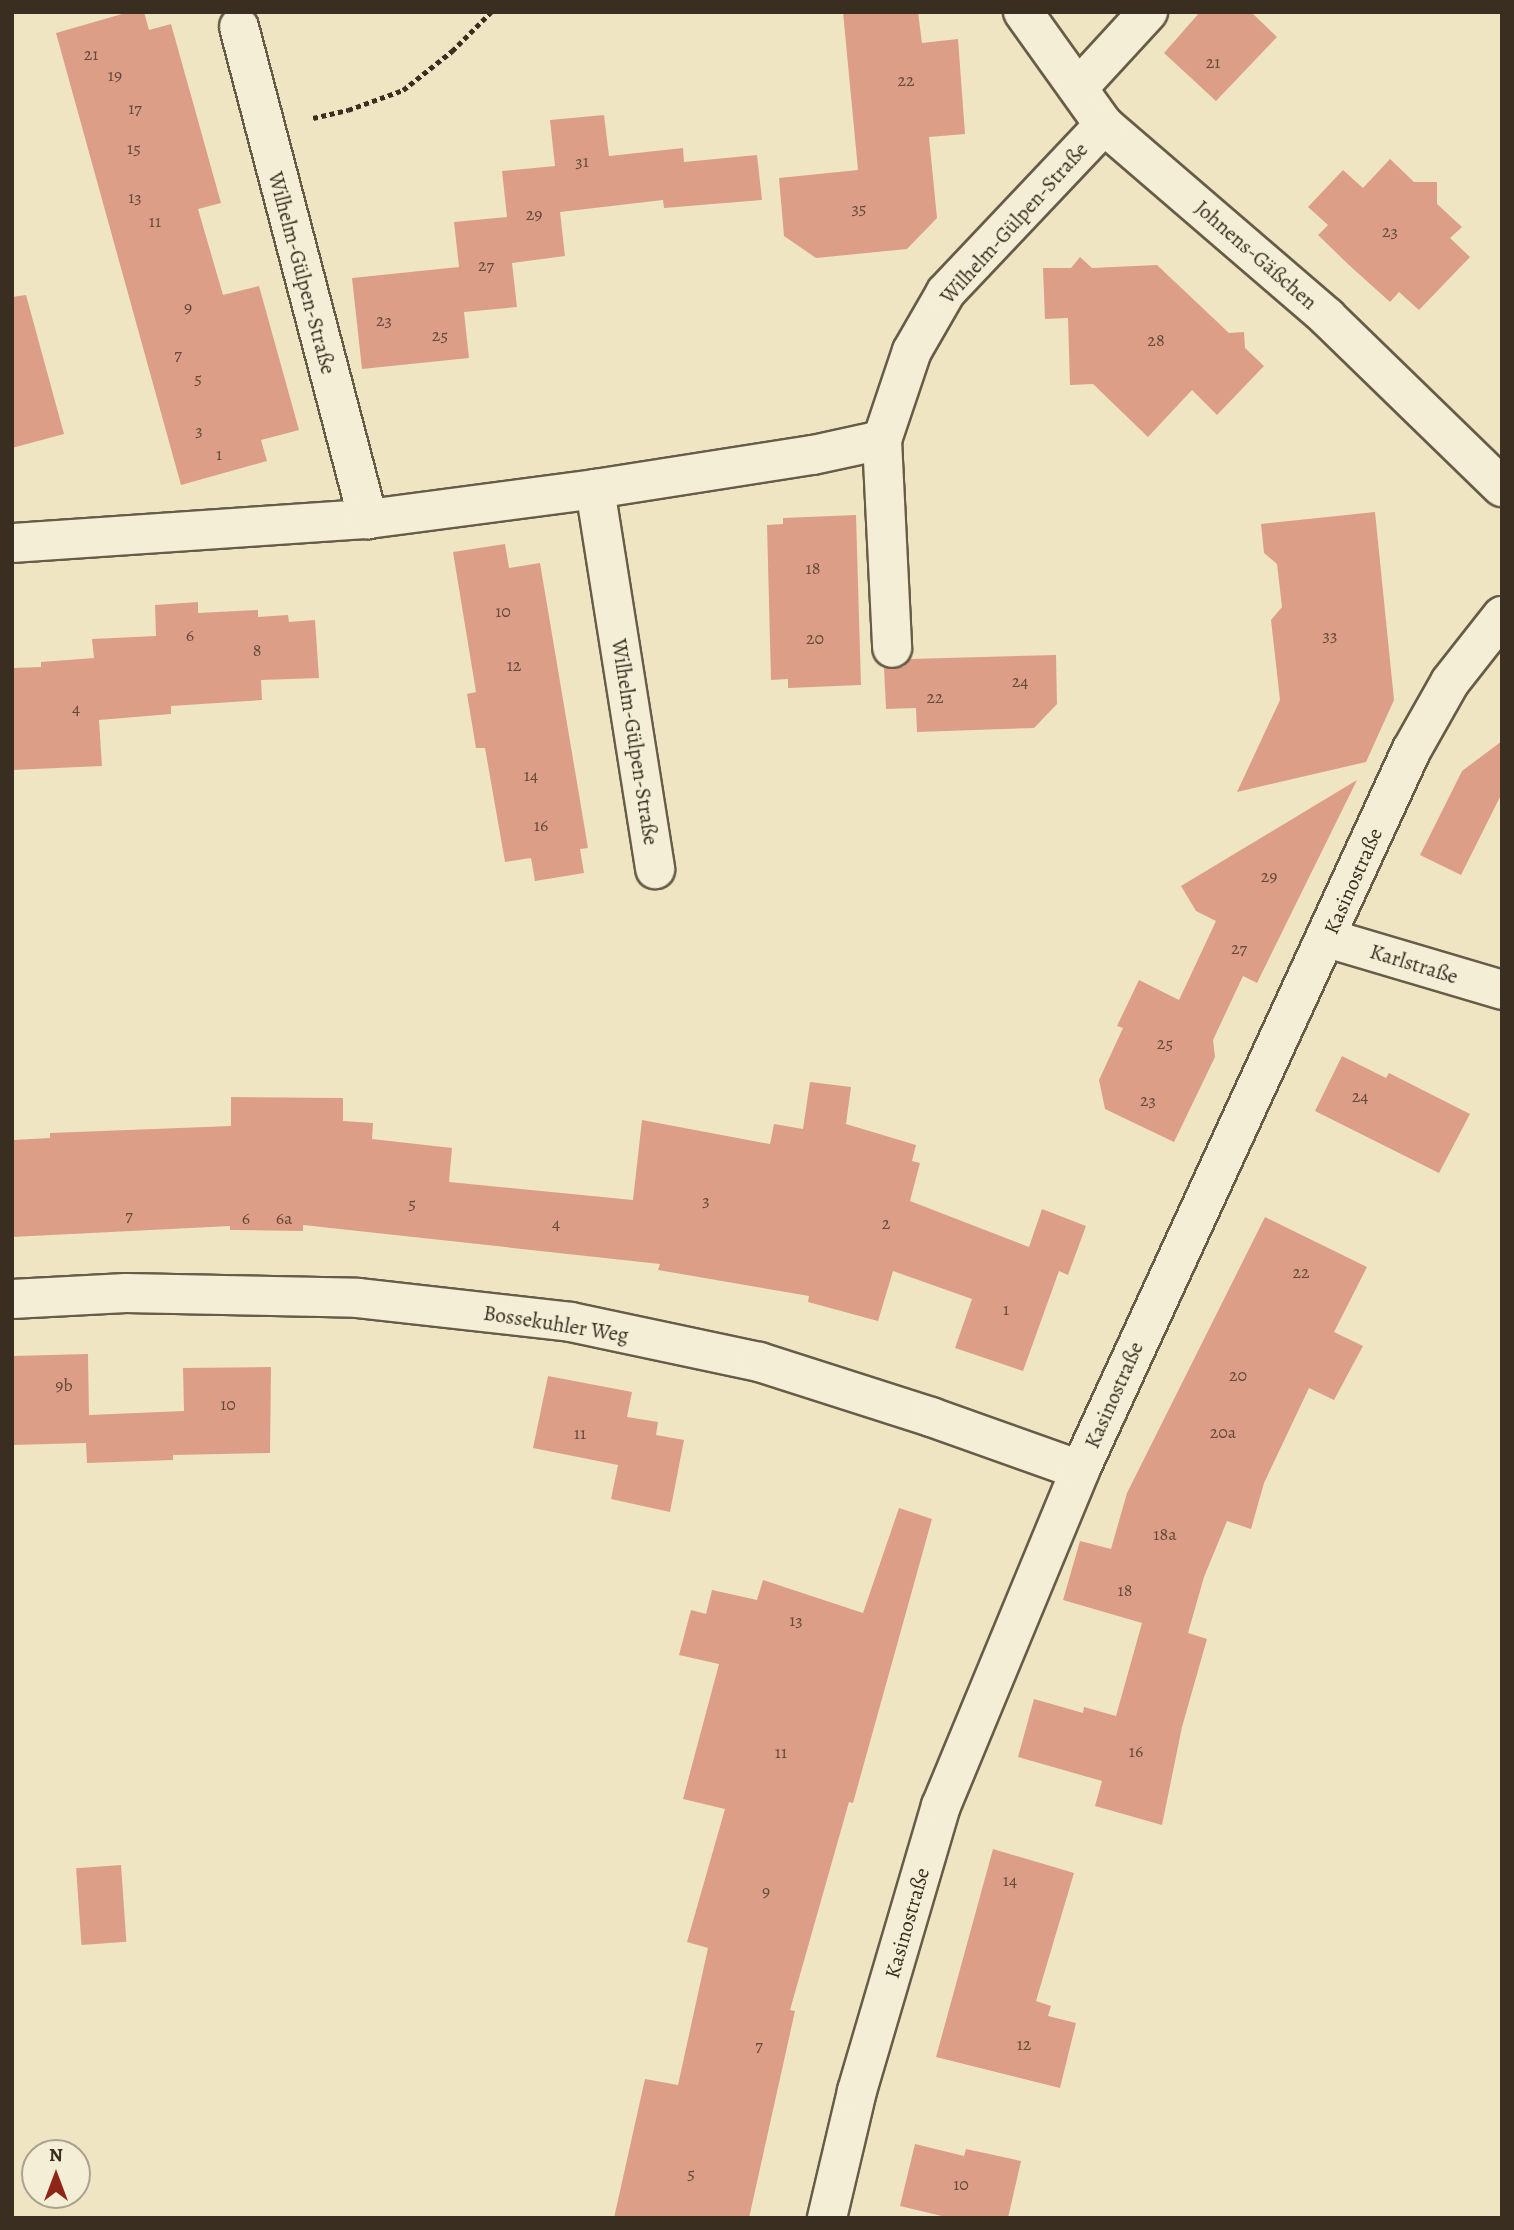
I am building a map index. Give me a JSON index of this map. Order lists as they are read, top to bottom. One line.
{"streets":{"street":["Wilhelm-Gülpen-Straße","Johnens-Gäßchen","Kasinostraße","Karlstraße","Bossekuhler Weg"]},"crossings":[["Wilhelm-Gülpen-Straße","Johnens-Gäßchen"],["Kasinostraße","Karlstraße"],["Kasinostraße","Bossekuhler Weg"]],"house_numbers":["21","21","19","22","17","15","31","13","35","29","11","23","27","9","23","25","28","7","5","3","1","18","10","6","33","20","8","12","24","22","4","14","16","29","27","25","24","23","3","5","7","6","6a","4","2","22","1","20","9b","10","20a","11","18a","18","13","16","11","14","9","12","7","5","10"],"north":"top"}
